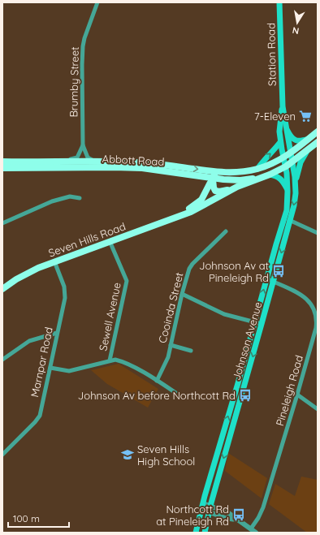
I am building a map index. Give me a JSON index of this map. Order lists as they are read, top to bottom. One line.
{"streets":{"main road":["Station Road","Abbott Road","Seven Hills Road","Johnson Avenue"],"street":["Brumby Street","Cooinda Street","Sewell Avenue","Marnpar Road","Pineleigh Road"]},"crossings":[["Station Road","Johnson Avenue"],["Brumby Street","Abbott Road"],["Abbott Road","Seven Hills Road"],["Seven Hills Road","Sewell Avenue"],["Seven Hills Road","Johnson Avenue"],["Seven Hills Road","Marnpar Road"],["Johnson Avenue","Pineleigh Road"]],"places":{"supermarket":["7-Eleven"],"bus stop":["Johnson Av at Pineleigh Rd","Johnson Av before Northcott Rd","Northcott Rd at Pineleigh Rd"],"school or university":["Seven Hills High School"]},"scale_bar":"100 m","north":"bottom"}
